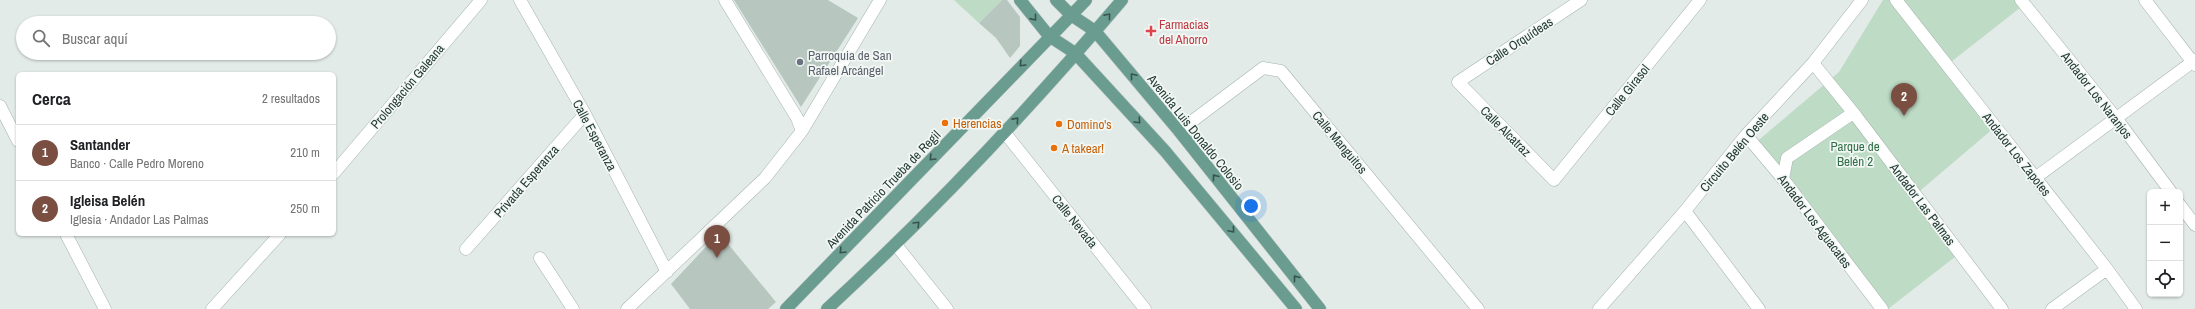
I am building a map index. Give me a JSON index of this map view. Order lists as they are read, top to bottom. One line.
{"streets":{"main road":["Avenida Luis Donaldo Colosio","Avenida Patricio Trueba de Regil"],"street":["Calle Orquídeas","Prolongación Galeana","Calle Girasol","Andador Los Naranjos","Calle Alcatraz","Calle Esperanza","Calle Manguitos","Circuito Belén Oeste","Andador Los Zapotes","Privada Esperanza","Andador Las Palmas","Calle Nevada","Andador Los Aguacates"]},"crossings":[["Calle Orquídeas","Calle Alcatraz"],["Calle Girasol","Calle Alcatraz"],["Avenida Luis Donaldo Colosio","Calle Manguitos"],["Avenida Luis Donaldo Colosio","Avenida Patricio Trueba de Regil"],["Calle Esperanza","Privada Esperanza"],["Circuito Belén Oeste","Andador Las Palmas"],["Circuito Belén Oeste","Andador Los Aguacates"]],"parks":["Parque de Belén 2"],"places":{"health":["Farmacias del Ahorro"],"other":["Parroquia de San Rafael Arcángel","Herencias","Domino's","A takear!"]},"page":{"search":"Buscar aquí","heading":["Cerca","2 resultados"],"pins":["2","1"],"list":[{"mark":"1","name":"Santander","note":"Banco · Calle Pedro Moreno","value":"210 m"},{"mark":"2","name":"Igleisa Belén","note":"Iglesia · Andador Las Palmas","value":"250 m"}],"map_buttons":["+","−"]}}
